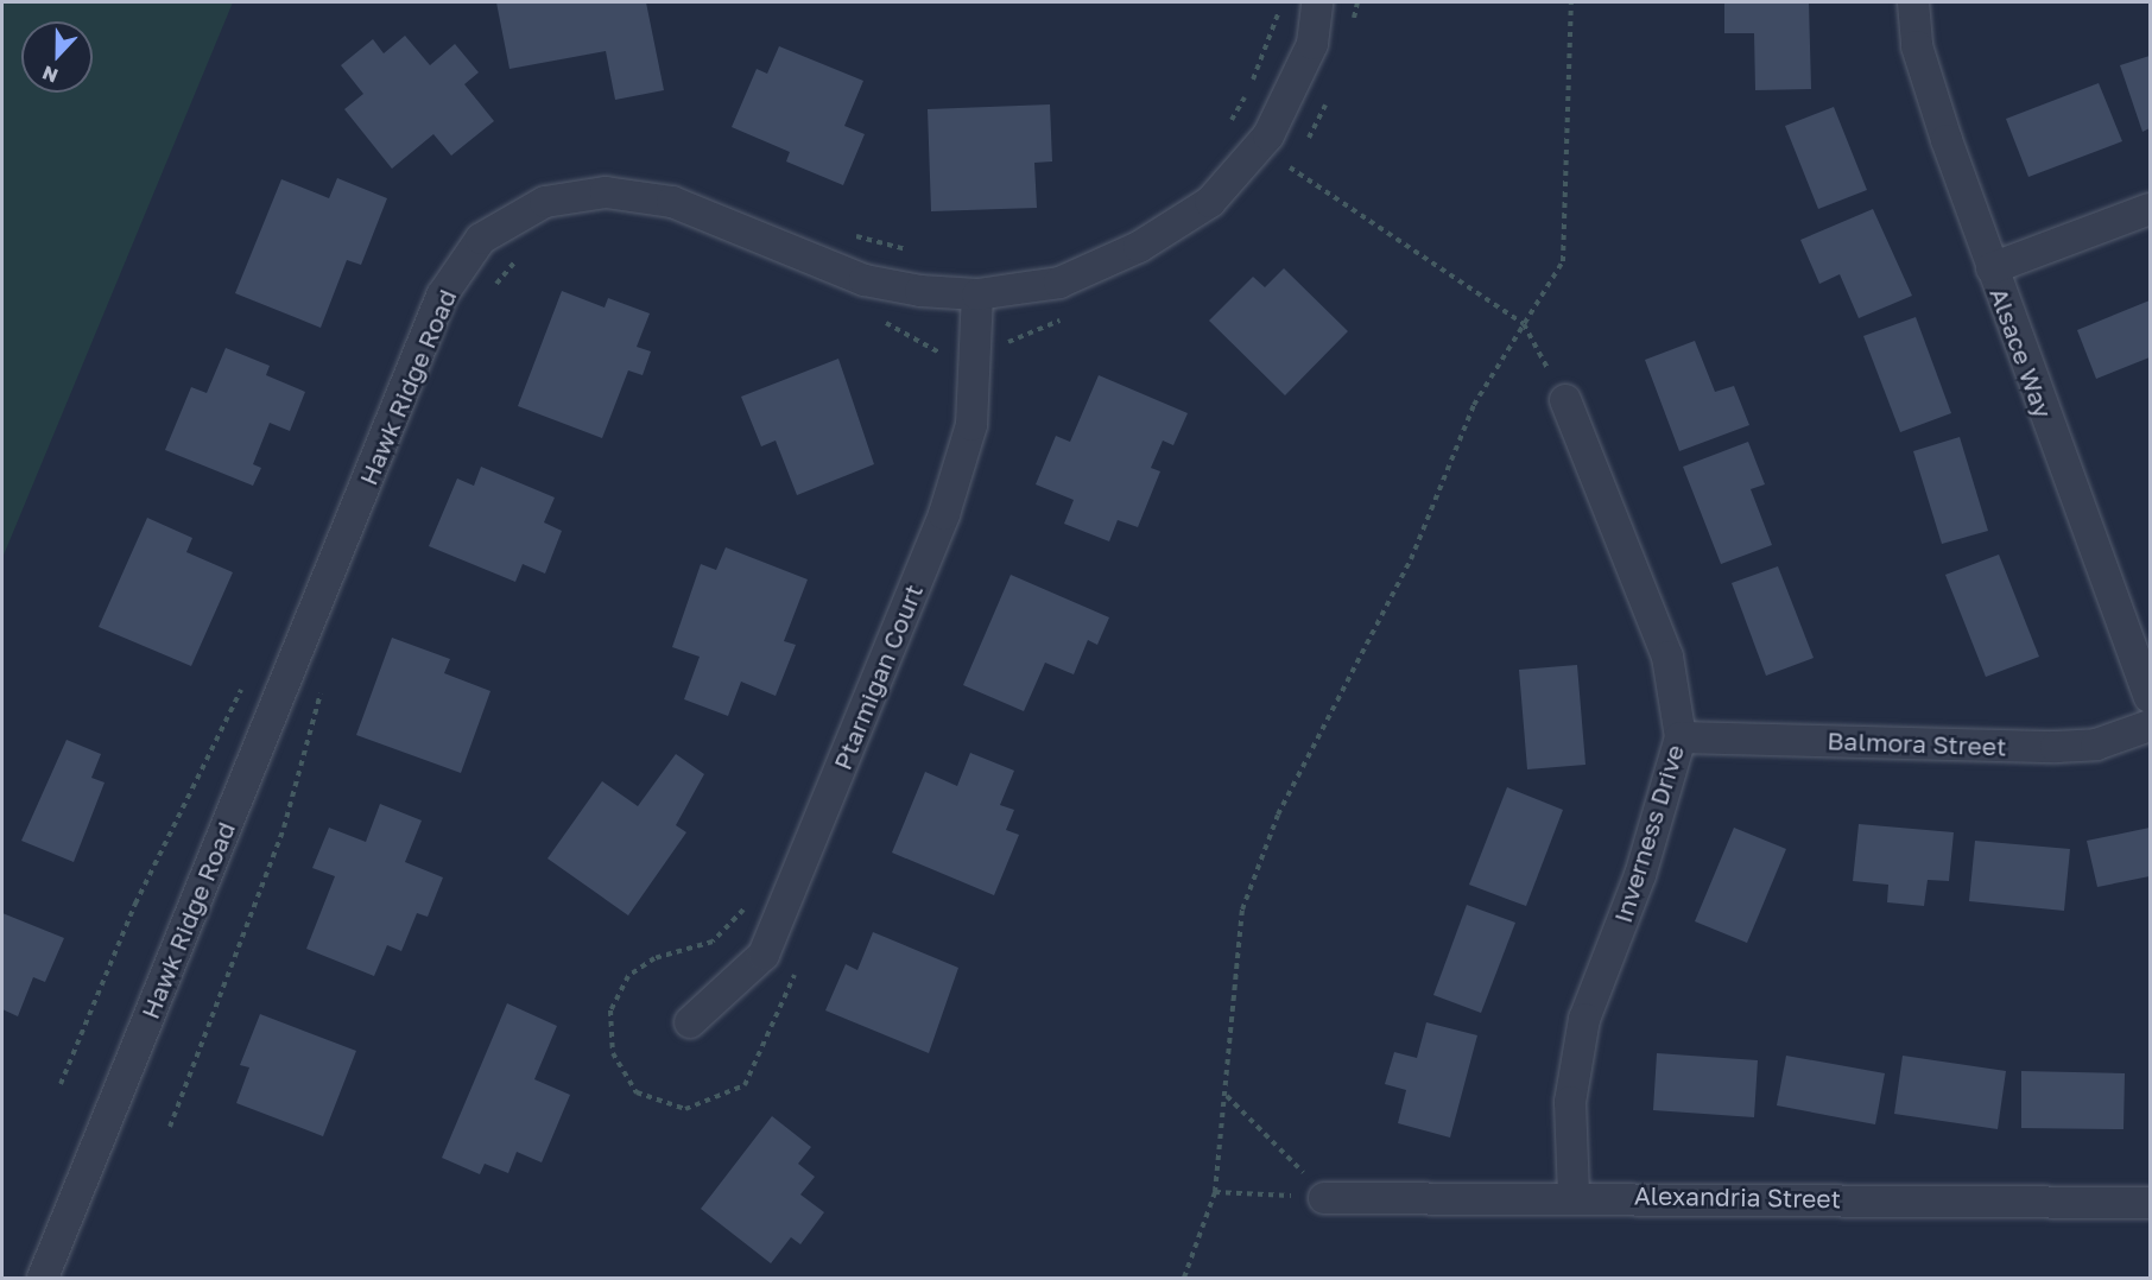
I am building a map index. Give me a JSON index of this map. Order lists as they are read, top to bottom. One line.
{"streets":{"street":["Alsace Way","Hawk Ridge Road","Ptarmigan Court","Balmora Street","Inverness Drive","Alexandria Street"]},"crossings":[["Hawk Ridge Road","Ptarmigan Court"],["Balmora Street","Inverness Drive"],["Inverness Drive","Alexandria Street"]],"north":"bottom"}
